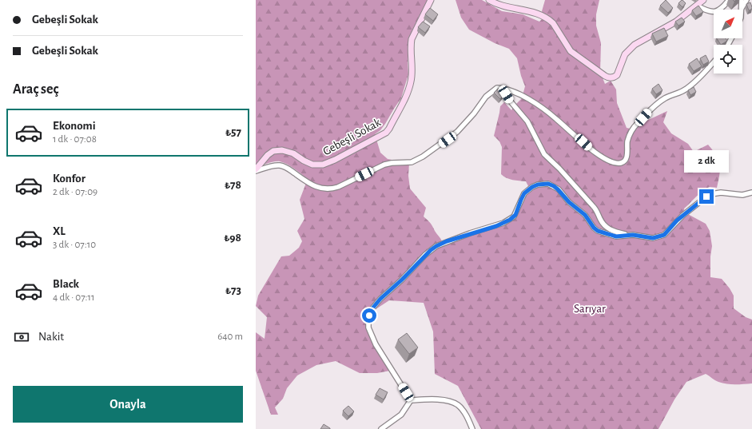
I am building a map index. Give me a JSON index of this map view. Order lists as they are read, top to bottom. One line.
{"streets":{"street":["Gebeşli Sokak"]},"parks":["Sarıyar"],"north":"top right","page":{"banner":["Gebeşli Sokak","Gebeşli Sokak"],"heading":"Araç seç","list":[{"name":"Ekonomi","note":"1 dk · 07:08","value":"₺57"},{"name":"Konfor","note":"2 dk · 07:09","value":"₺78"},{"name":"XL","note":"3 dk · 07:10","value":"₺98"},{"name":"Black","note":"4 dk · 07:11","value":"₺73"}],"bubble":"2 dk","pay":["Nakit","640 m"],"buttons":"Onayla"}}
